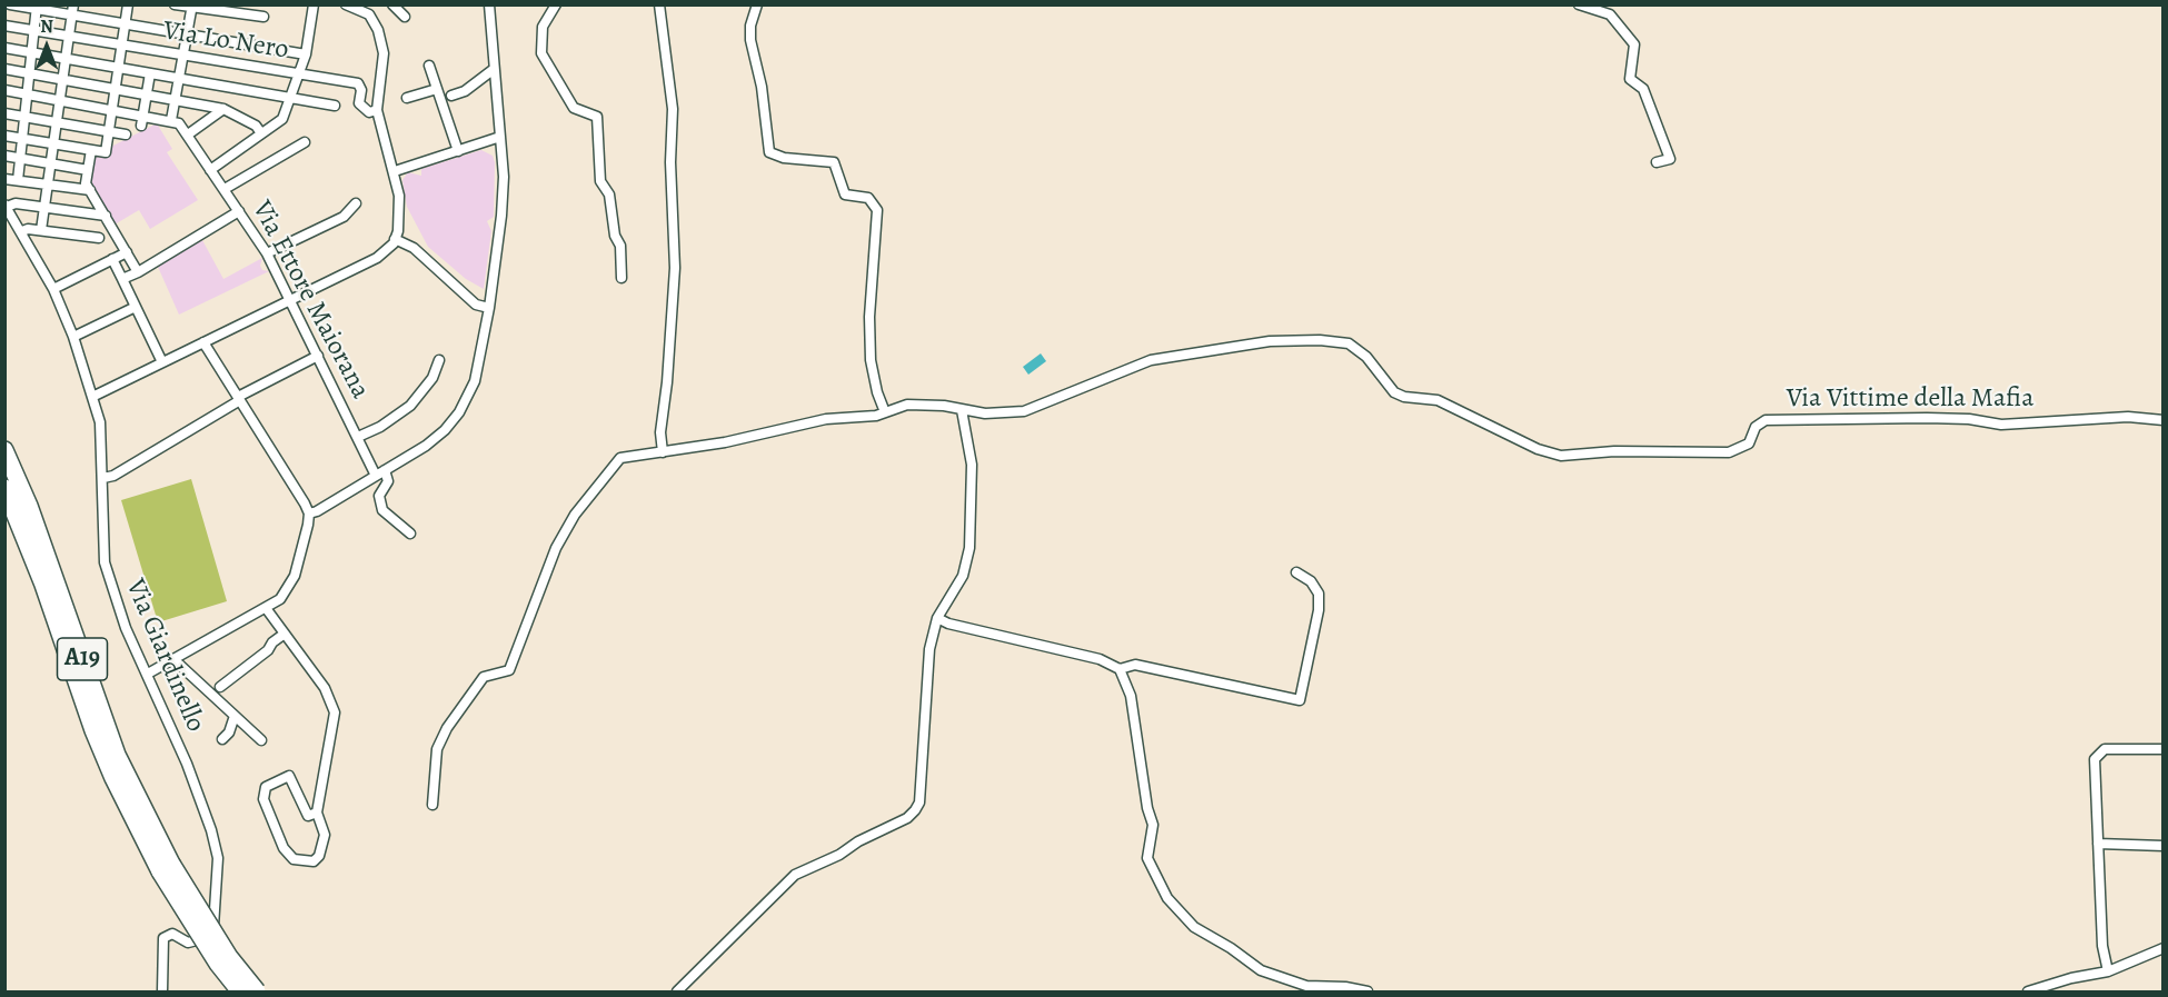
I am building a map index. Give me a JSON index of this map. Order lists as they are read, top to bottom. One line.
{"streets":{"highway":["A19"],"street":["Via Lo Nero","Via Ettore Maiorana","Via Vittime della Mafia","Via Giardinello"]},"north":"top"}
